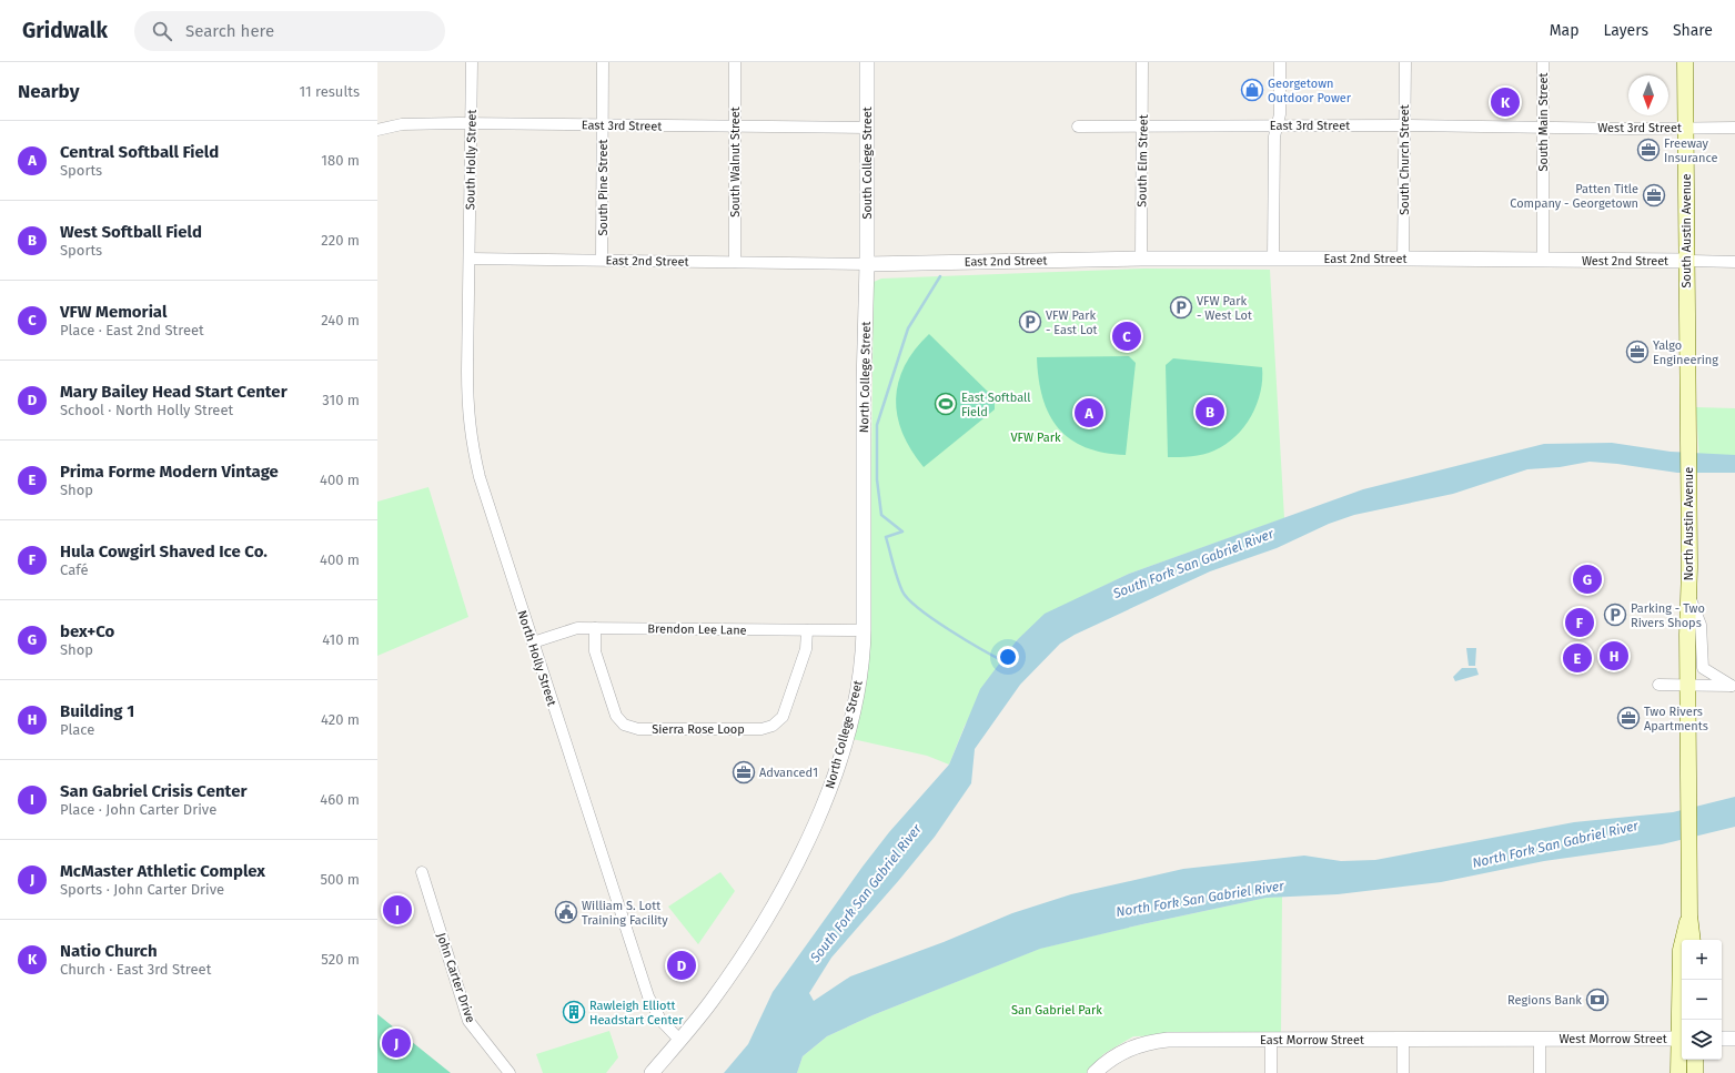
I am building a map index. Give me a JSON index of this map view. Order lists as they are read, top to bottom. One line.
{"streets":{"main road":["South Austin Avenue","North Austin Avenue"],"street":["South Main Street","East 3rd Street","West 3rd Street","South Holly Street","South Church Street","South Elm Street","South Walnut Street","South College Street","South Pine Street","East 2nd Street","West 2nd Street","North College Street","Brendon Lee Lane","North Holly Street","Sierra Rose Loop","John Carter Drive","West Morrow Street","East Morrow Street"]},"crossings":[["South Main Street","East 3rd Street"],["South Main Street","West 3rd Street"],["South Main Street","East 2nd Street"],["South Main Street","West 2nd Street"],["East 3rd Street","West 3rd Street"],["East 3rd Street","South Holly Street"],["East 3rd Street","South Church Street"],["East 3rd Street","South Elm Street"],["East 3rd Street","South Walnut Street"],["East 3rd Street","South College Street"],["East 3rd Street","South Pine Street"],["West 3rd Street","South Austin Avenue"],["South Holly Street","East 2nd Street"],["South Holly Street","North Holly Street"],["South Church Street","East 2nd Street"],["South Elm Street","East 2nd Street"],["South Walnut Street","East 2nd Street"],["South College Street","East 2nd Street"],["South College Street","North College Street"],["South Pine Street","East 2nd Street"],["South Austin Avenue","West 2nd Street"],["South Austin Avenue","North Austin Avenue"],["East 2nd Street","West 2nd Street"],["East 2nd Street","North College Street"],["East 2nd Street","North Holly Street"],["North College Street","Brendon Lee Lane"],["North College Street","North Holly Street"],["North Austin Avenue","West Morrow Street"],["Brendon Lee Lane","North Holly Street"],["Brendon Lee Lane","Sierra Rose Loop"],["West Morrow Street","East Morrow Street"]],"water":["South Fork San Gabriel River","North Fork San Gabriel River"],"parks":["VFW Park","San Gabriel Park"],"places":{"shop":["Georgetown Outdoor Power"],"office":["Freeway Insurance","Patten Title Company - Georgetown","Yalgo Engineering","Two Rivers Apartments","Advanced1"],"parking":["VFW Park - West Lot","VFW Park - East Lot","Parking - Two Rivers Shops"],"sports":["East Softball Field"],"public building":["William S. Lott Training Facility"],"bank":["Regions Bank"],"building":["Rawleigh Elliott Headstart Center"]},"north":"bottom","page":{"header":"Gridwalk","search":"Search here","nav":["Map","Layers","Share"],"heading":["Nearby","11 results"],"pins":["K","C","B","A","G","F","H","E","I","D","J"],"list":[{"mark":"A","name":"Central Softball Field","note":"Sports","value":"180 m"},{"mark":"B","name":"West Softball Field","note":"Sports","value":"220 m"},{"mark":"C","name":"VFW Memorial","note":"Place · East 2nd Street","value":"240 m"},{"mark":"D","name":"Mary Bailey Head Start Center","note":"School · North Holly Street","value":"310 m"},{"mark":"E","name":"Prima Forme Modern Vintage","note":"Shop","value":"400 m"},{"mark":"F","name":"Hula Cowgirl Shaved Ice Co.","note":"Café","value":"400 m"},{"mark":"G","name":"bex+Co","note":"Shop","value":"410 m"},{"mark":"H","name":"Building 1","note":"Place","value":"420 m"},{"mark":"I","name":"San Gabriel Crisis Center","note":"Place · John Carter Drive","value":"460 m"},{"mark":"J","name":"McMaster Athletic Complex","note":"Sports · John Carter Drive","value":"500 m"},{"mark":"K","name":"Natio Church","note":"Church · East 3rd Street","value":"520 m"}],"map_buttons":["+","−"]}}
